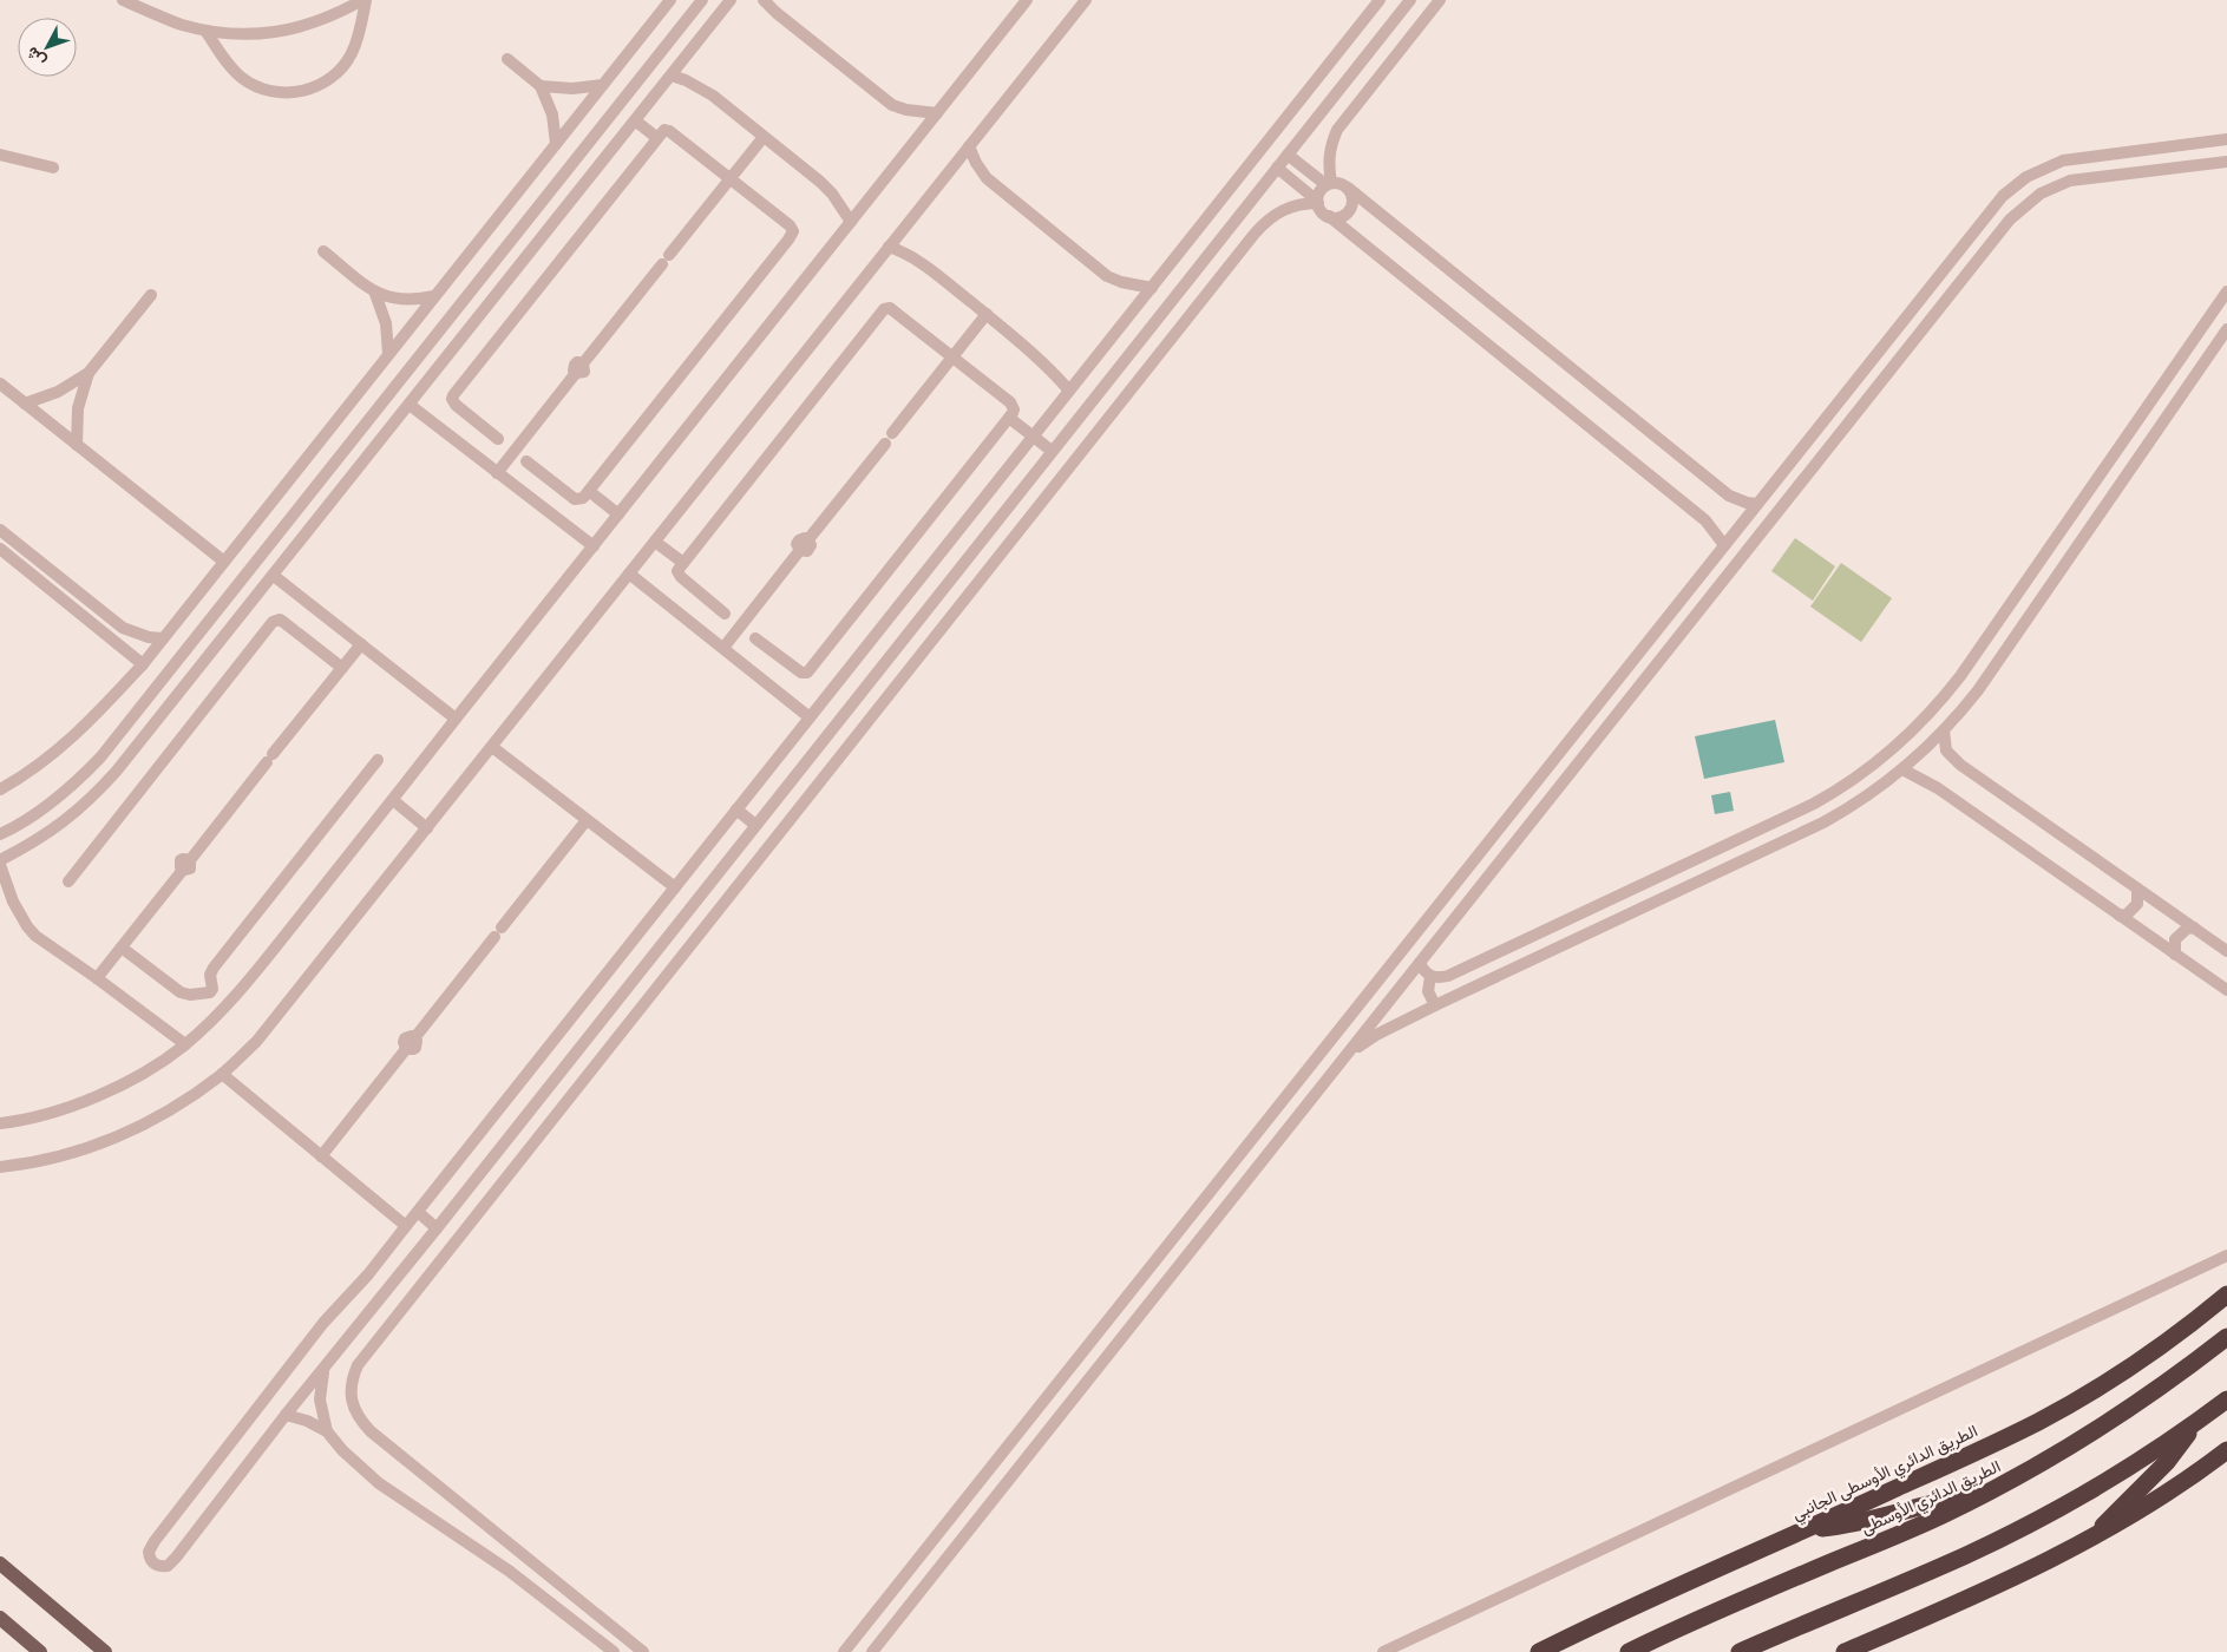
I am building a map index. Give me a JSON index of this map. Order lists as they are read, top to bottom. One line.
{"streets":{"highway":["الطريق الدائري الأوسطى الجانبي","الطريق الدائري الأوسطى"]},"north":"bottom left"}
